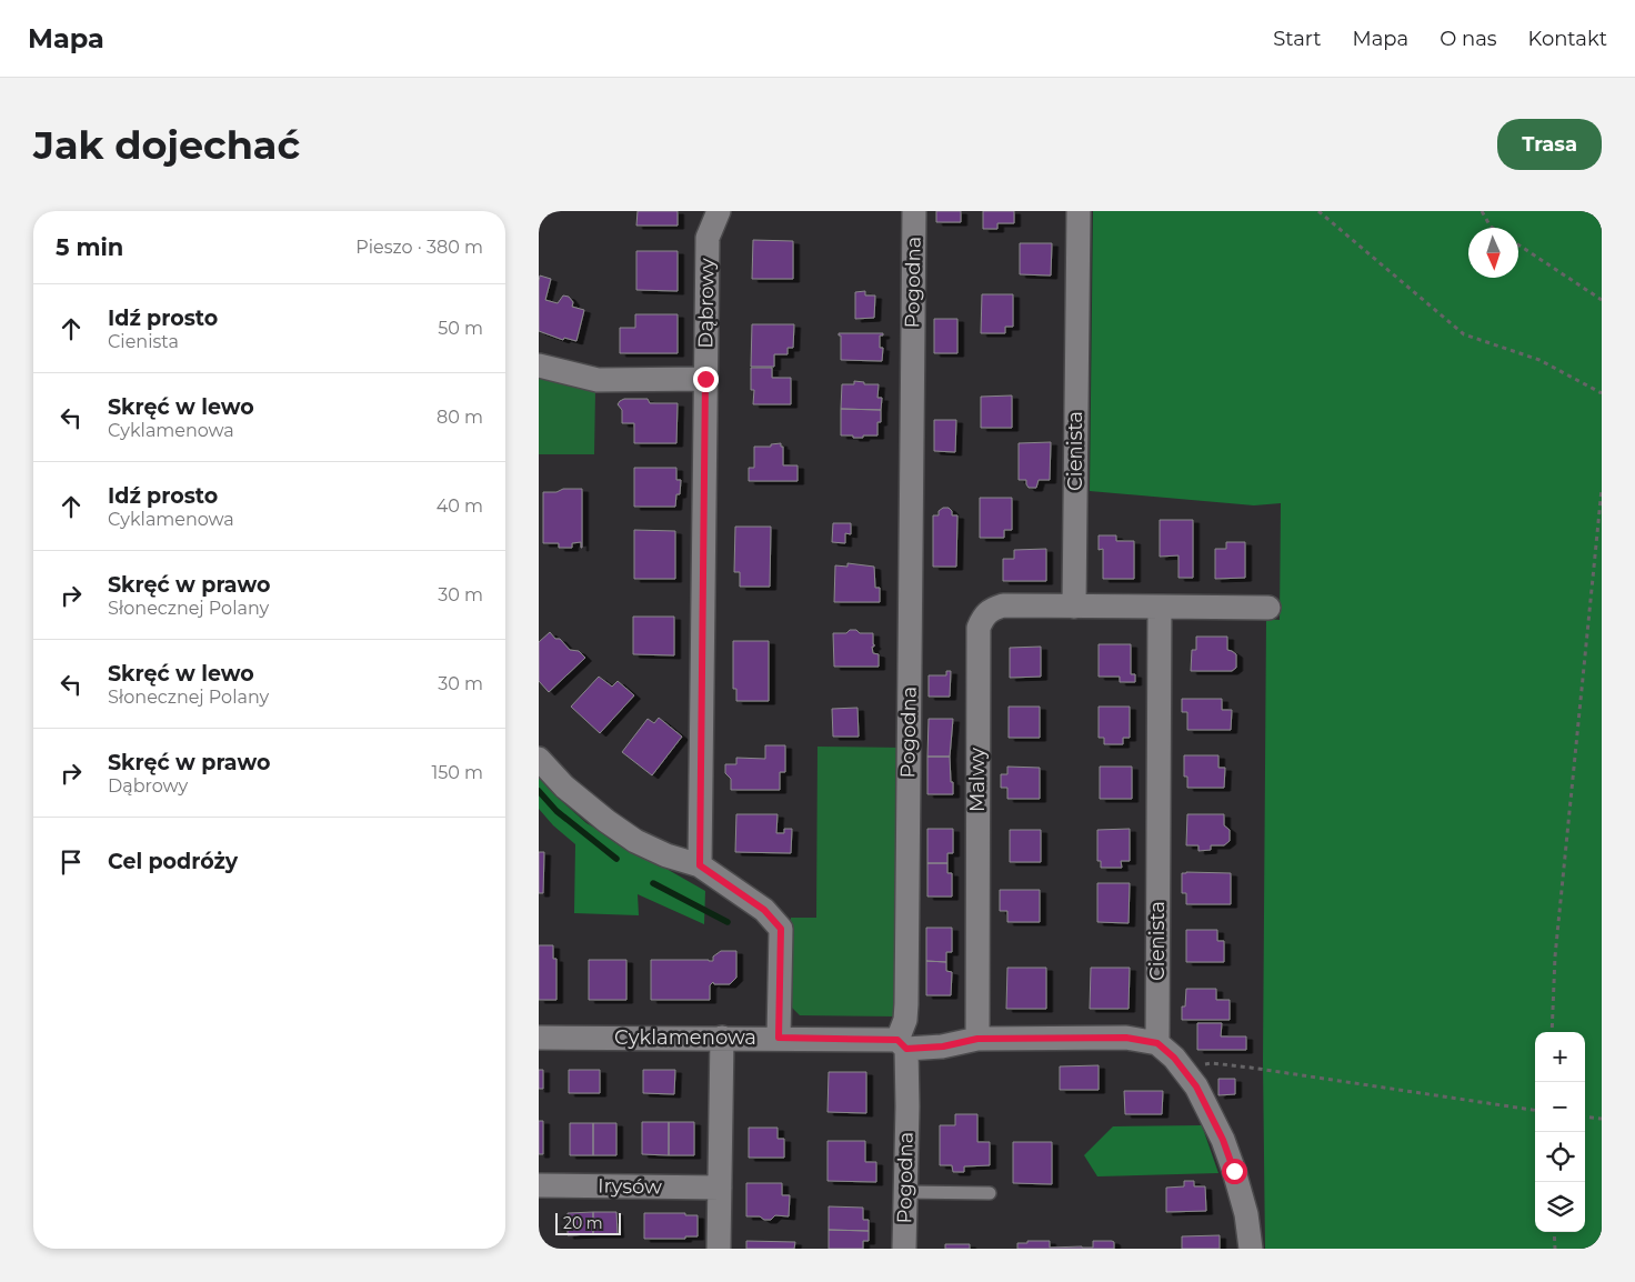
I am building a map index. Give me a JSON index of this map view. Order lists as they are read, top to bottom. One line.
{"streets":{"street":["Pogodna","Dąbrowy","Cienista","Malwy","Cyklamenowa","Irysów"]},"crossings":[["Pogodna","Cyklamenowa"],["Cienista","Malwy"],["Cienista","Cyklamenowa"],["Malwy","Cyklamenowa"]],"scale_bar":"20 m","north":"bottom","page":{"header":"Mapa","nav":["Start","Mapa","O nas","Kontakt"],"buttons":"Trasa","title":"Jak dojechać","heading":["5 min","Pieszo · 380 m"],"list":[["Idź prosto","Cienista","50 m"],["Skręć w lewo","Cyklamenowa","80 m"],["Idź prosto","Cyklamenowa","40 m"],["Skręć w prawo","Słonecznej Polany","30 m"],["Skręć w lewo","Słonecznej Polany","30 m"],["Skręć w prawo","Dąbrowy","150 m"],"Cel podróży"],"map_buttons":["+","−"],"scale":"20 m"}}
